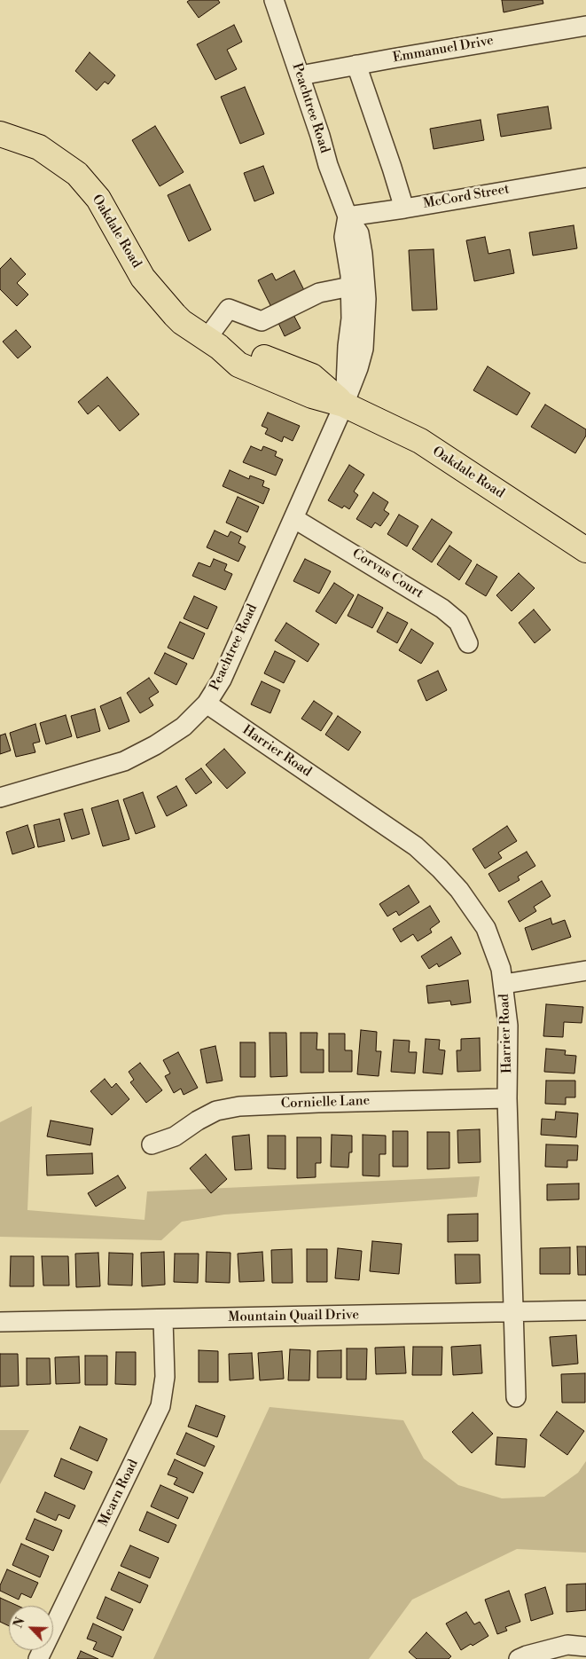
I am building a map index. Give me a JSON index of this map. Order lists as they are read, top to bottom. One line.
{"streets":{"main road":["Oakdale Road"],"street":["Emmanuel Drive","Peachtree Road","McCord Street","Corvus Court","Harrier Road","Cornielle Lane","Mountain Quail Drive","Mearn Road"]},"crossings":[["Emmanuel Drive","Peachtree Road"],["Peachtree Road","McCord Street"],["Peachtree Road","Oakdale Road"],["Peachtree Road","Corvus Court"],["Peachtree Road","Harrier Road"],["Harrier Road","Cornielle Lane"],["Harrier Road","Mountain Quail Drive"],["Mountain Quail Drive","Mearn Road"]],"north":"top left"}
